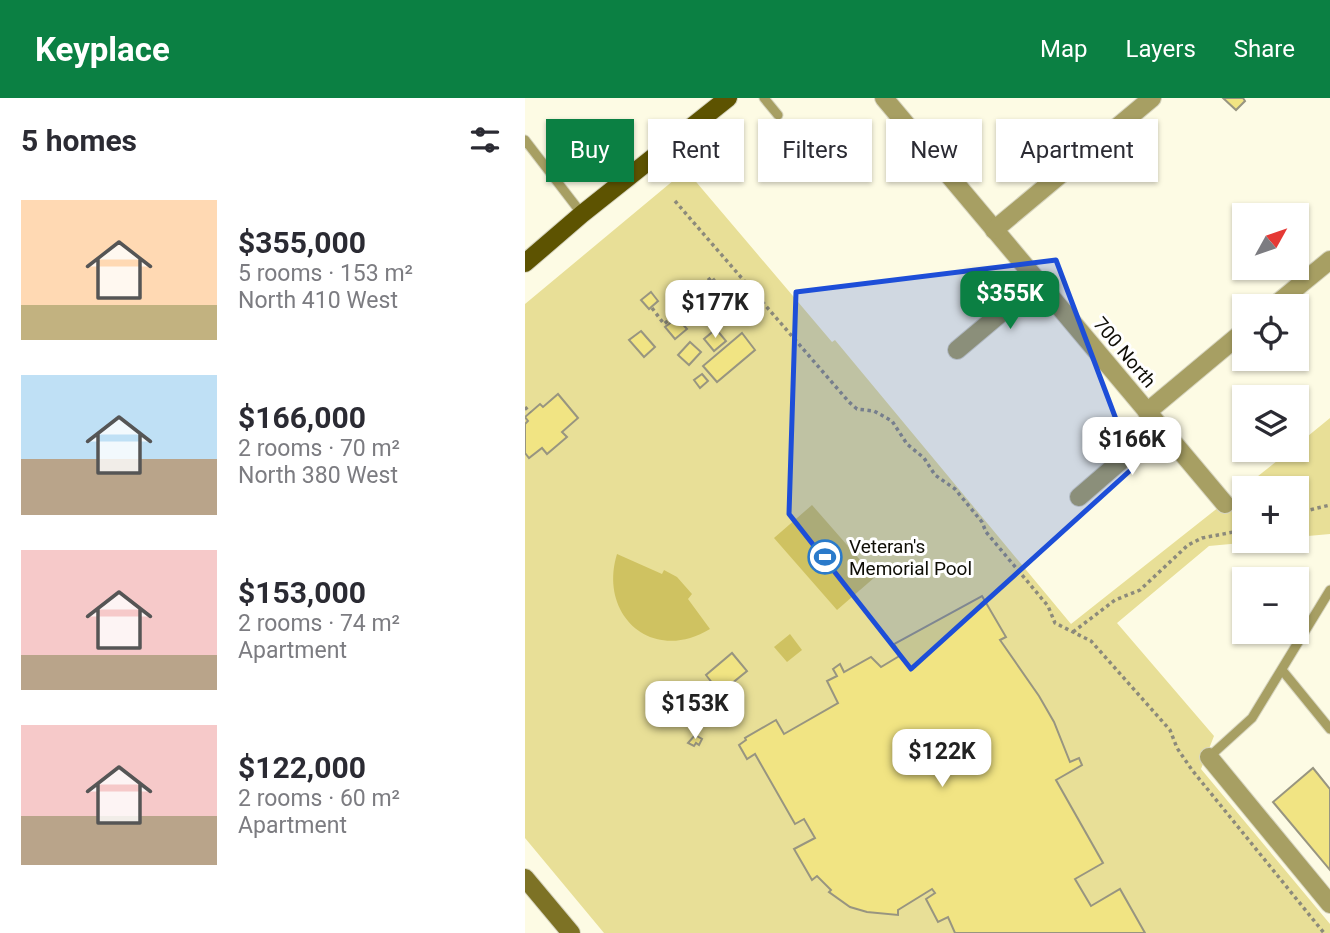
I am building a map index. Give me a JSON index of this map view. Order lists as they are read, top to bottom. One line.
{"streets":{"street":["700 North"]},"places":{"sports":["Veteran's Memorial Pool"]},"north":"top right","page":{"header":"Keyplace","nav":["Map","Layers","Share"],"heading":"5 homes","chip":["Buy","Rent","Filters","New","Apartment"],"list":[{"name":"$355,000","note":"5 rooms · 153 m² · North 410 West"},{"name":"$166,000","note":"2 rooms · 70 m² · North 380 West"},{"name":"$153,000","note":"2 rooms · 74 m² · Apartment"},{"name":"$122,000","note":"2 rooms · 60 m² · Apartment"}],"map_buttons":["+","−"],"price":["$355K","$177K","$166K","$153K","$122K"]}}
